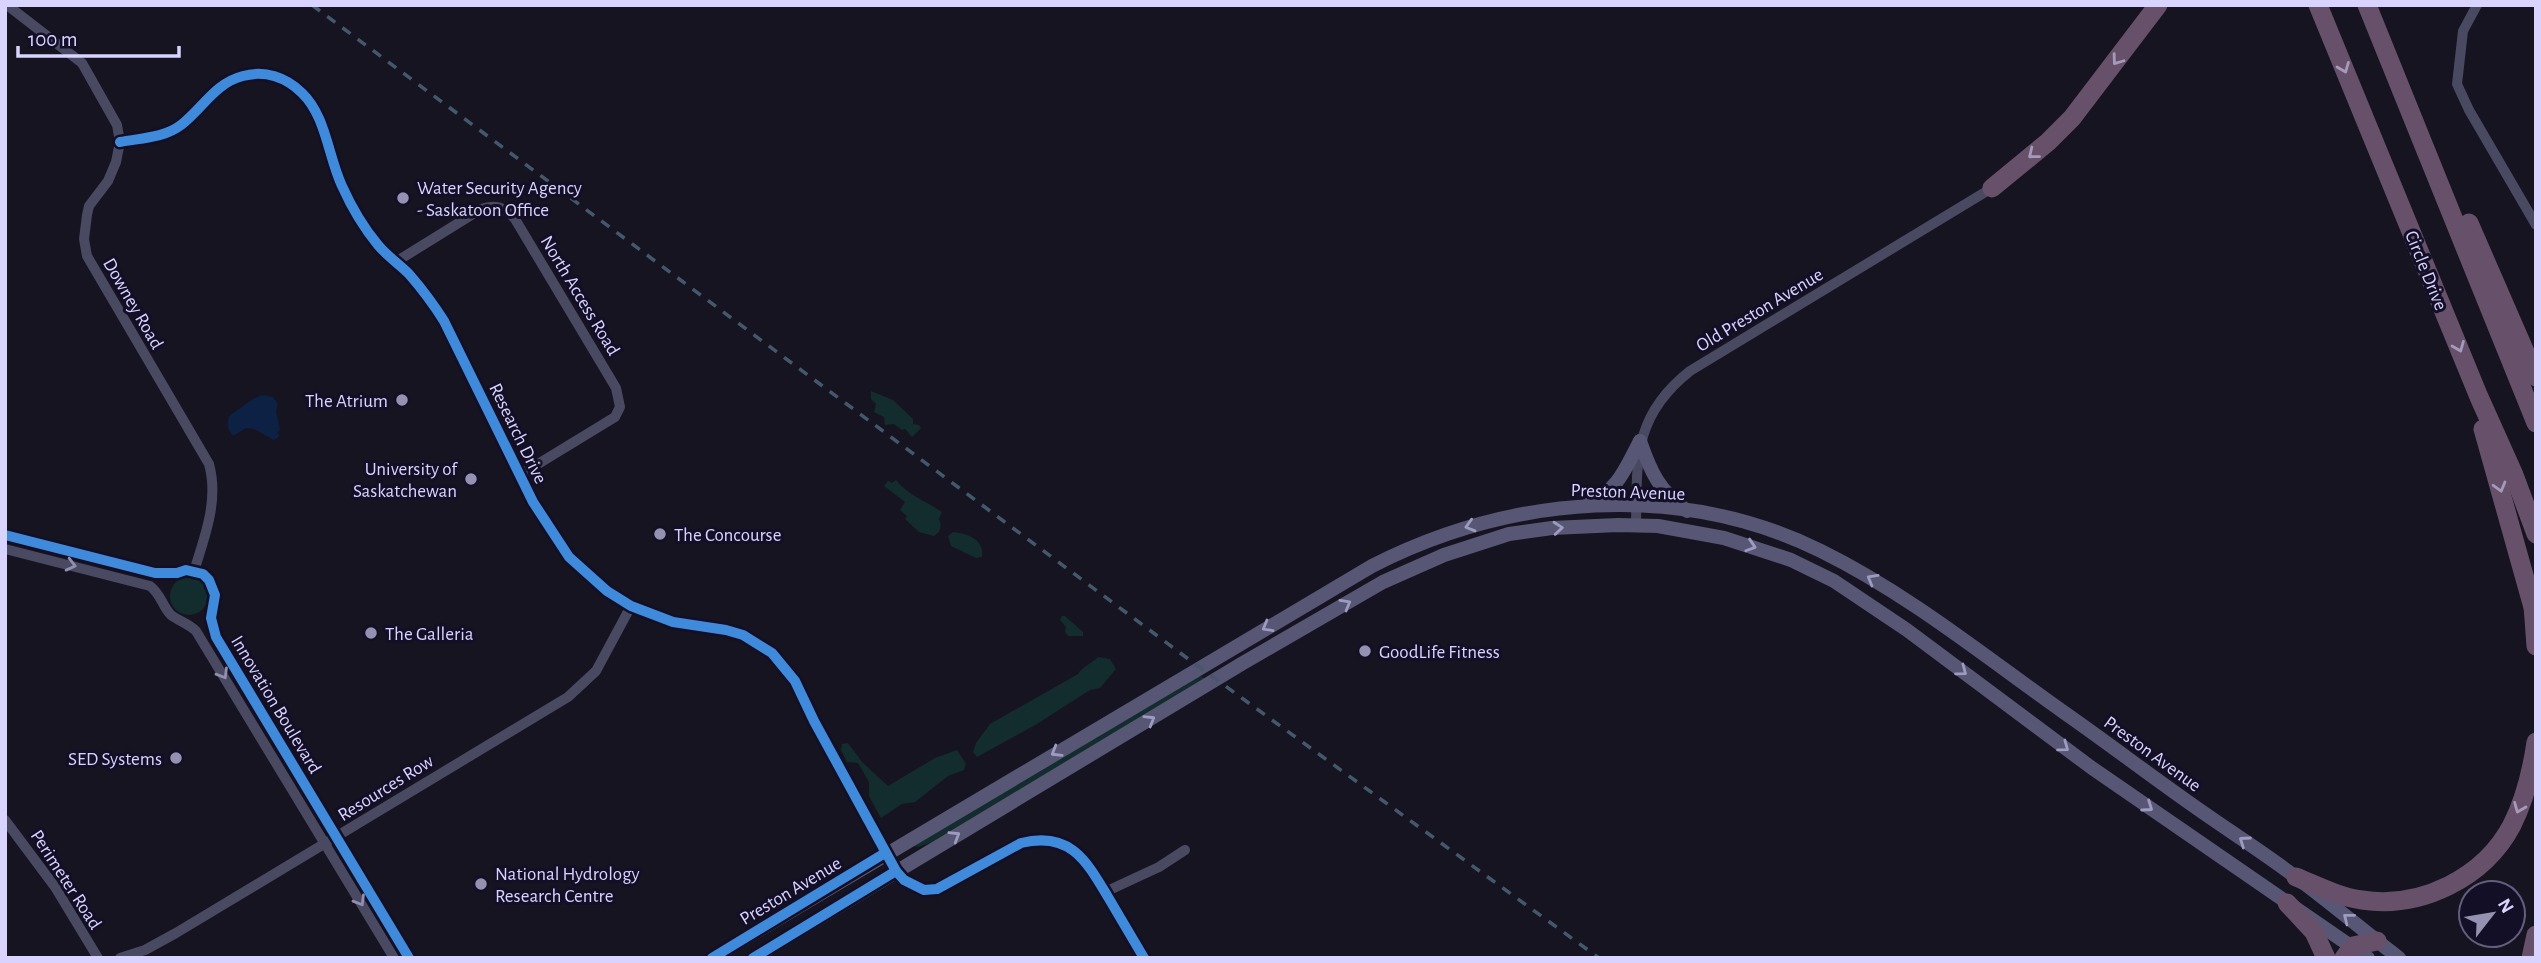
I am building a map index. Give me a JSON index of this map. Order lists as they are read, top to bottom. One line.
{"streets":{"highway":["Circle Drive"],"main road":["Preston Avenue"],"street":["North Access Road","Downey Road","Old Preston Avenue","Research Drive","Innovation Boulevard","Resources Row","Perimeter Road"]},"crossings":[["North Access Road","Research Drive"],["Downey Road","Research Drive"],["Downey Road","Innovation Boulevard"],["Old Preston Avenue","Preston Avenue"],["Research Drive","Preston Avenue"],["Research Drive","Resources Row"],["Innovation Boulevard","Resources Row"]],"places":["Water Security Agency - Saskatoon Office","The Atrium","University of Saskatchewan","The Concourse","The Galleria","GoodLife Fitness","SED Systems","National Hydrology Research Centre"],"scale_bar":"100 m","north":"top right"}
